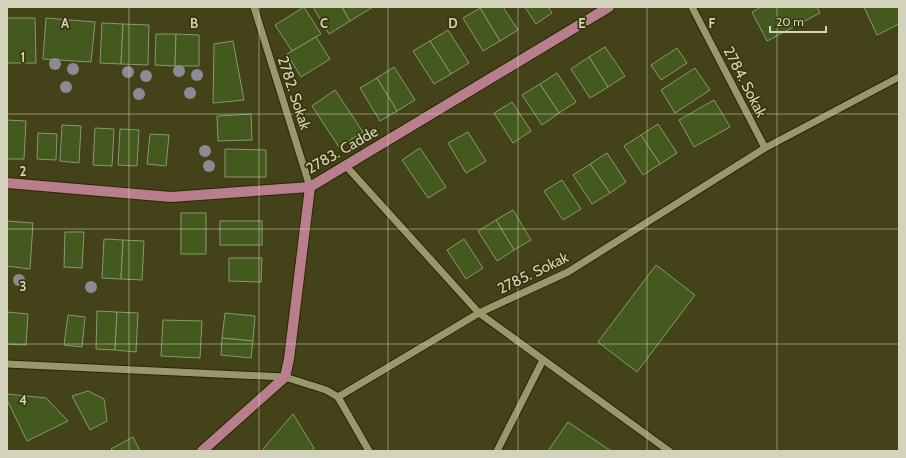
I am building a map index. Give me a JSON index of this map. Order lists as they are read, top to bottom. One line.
{"streets":{"main road":["2783. Cadde"],"street":["2784. Sokak","2782. Sokak","2785. Sokak"]},"crossings":[["2784. Sokak","2785. Sokak"],["2782. Sokak","2783. Cadde"]],"scale_bar":"20 m","grid":{"columns":["A","B","C","D","E","F"],"rows":["1","2","3","4"]}}
